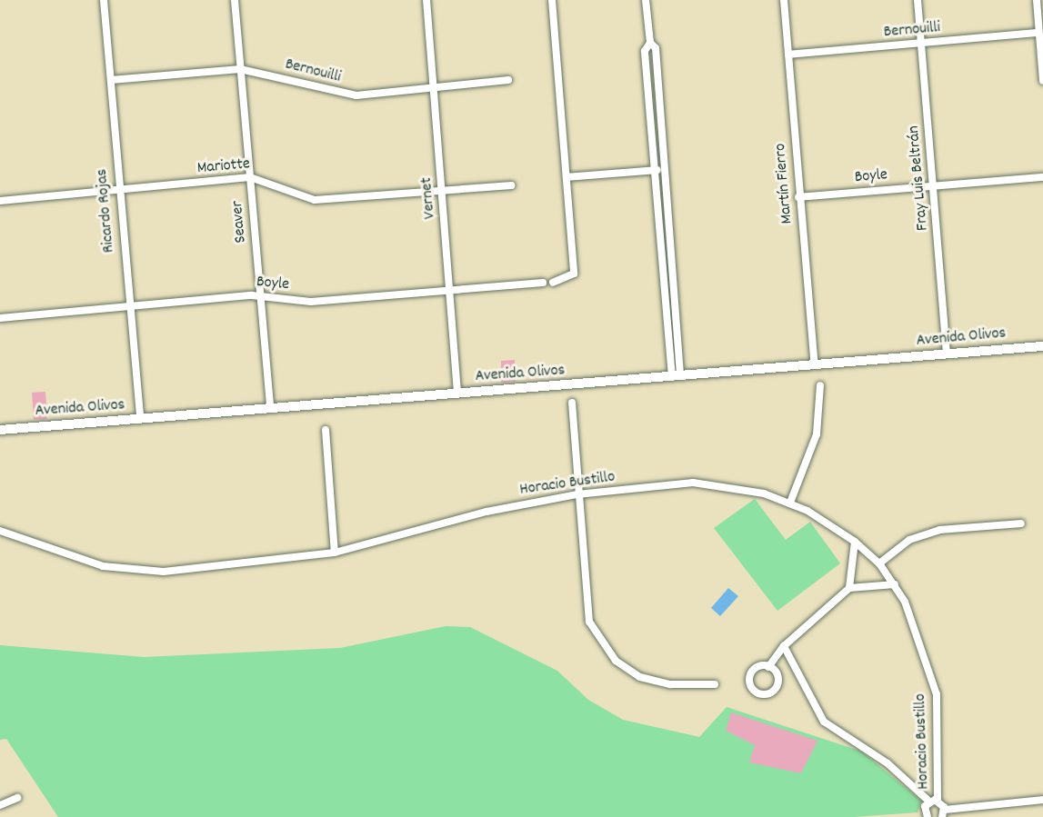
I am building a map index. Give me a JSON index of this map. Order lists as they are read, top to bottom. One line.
{"streets":{"street":["Bernouilli","Mariotte","Boyle","Fray Luis Beltrán","Martín Fierro","Vernet","Ricardo Rojas","Seaver","Avenida Olivos","Horacio Bustillo"]},"crossings":[["Bernouilli","Fray Luis Beltrán"],["Bernouilli","Martín Fierro"],["Bernouilli","Vernet"],["Bernouilli","Ricardo Rojas"],["Bernouilli","Seaver"],["Mariotte","Vernet"],["Mariotte","Ricardo Rojas"],["Mariotte","Seaver"],["Boyle","Fray Luis Beltrán"],["Boyle","Martín Fierro"],["Boyle","Vernet"],["Boyle","Ricardo Rojas"],["Boyle","Seaver"],["Fray Luis Beltrán","Avenida Olivos"],["Martín Fierro","Avenida Olivos"],["Vernet","Avenida Olivos"],["Ricardo Rojas","Avenida Olivos"],["Seaver","Avenida Olivos"]]}
